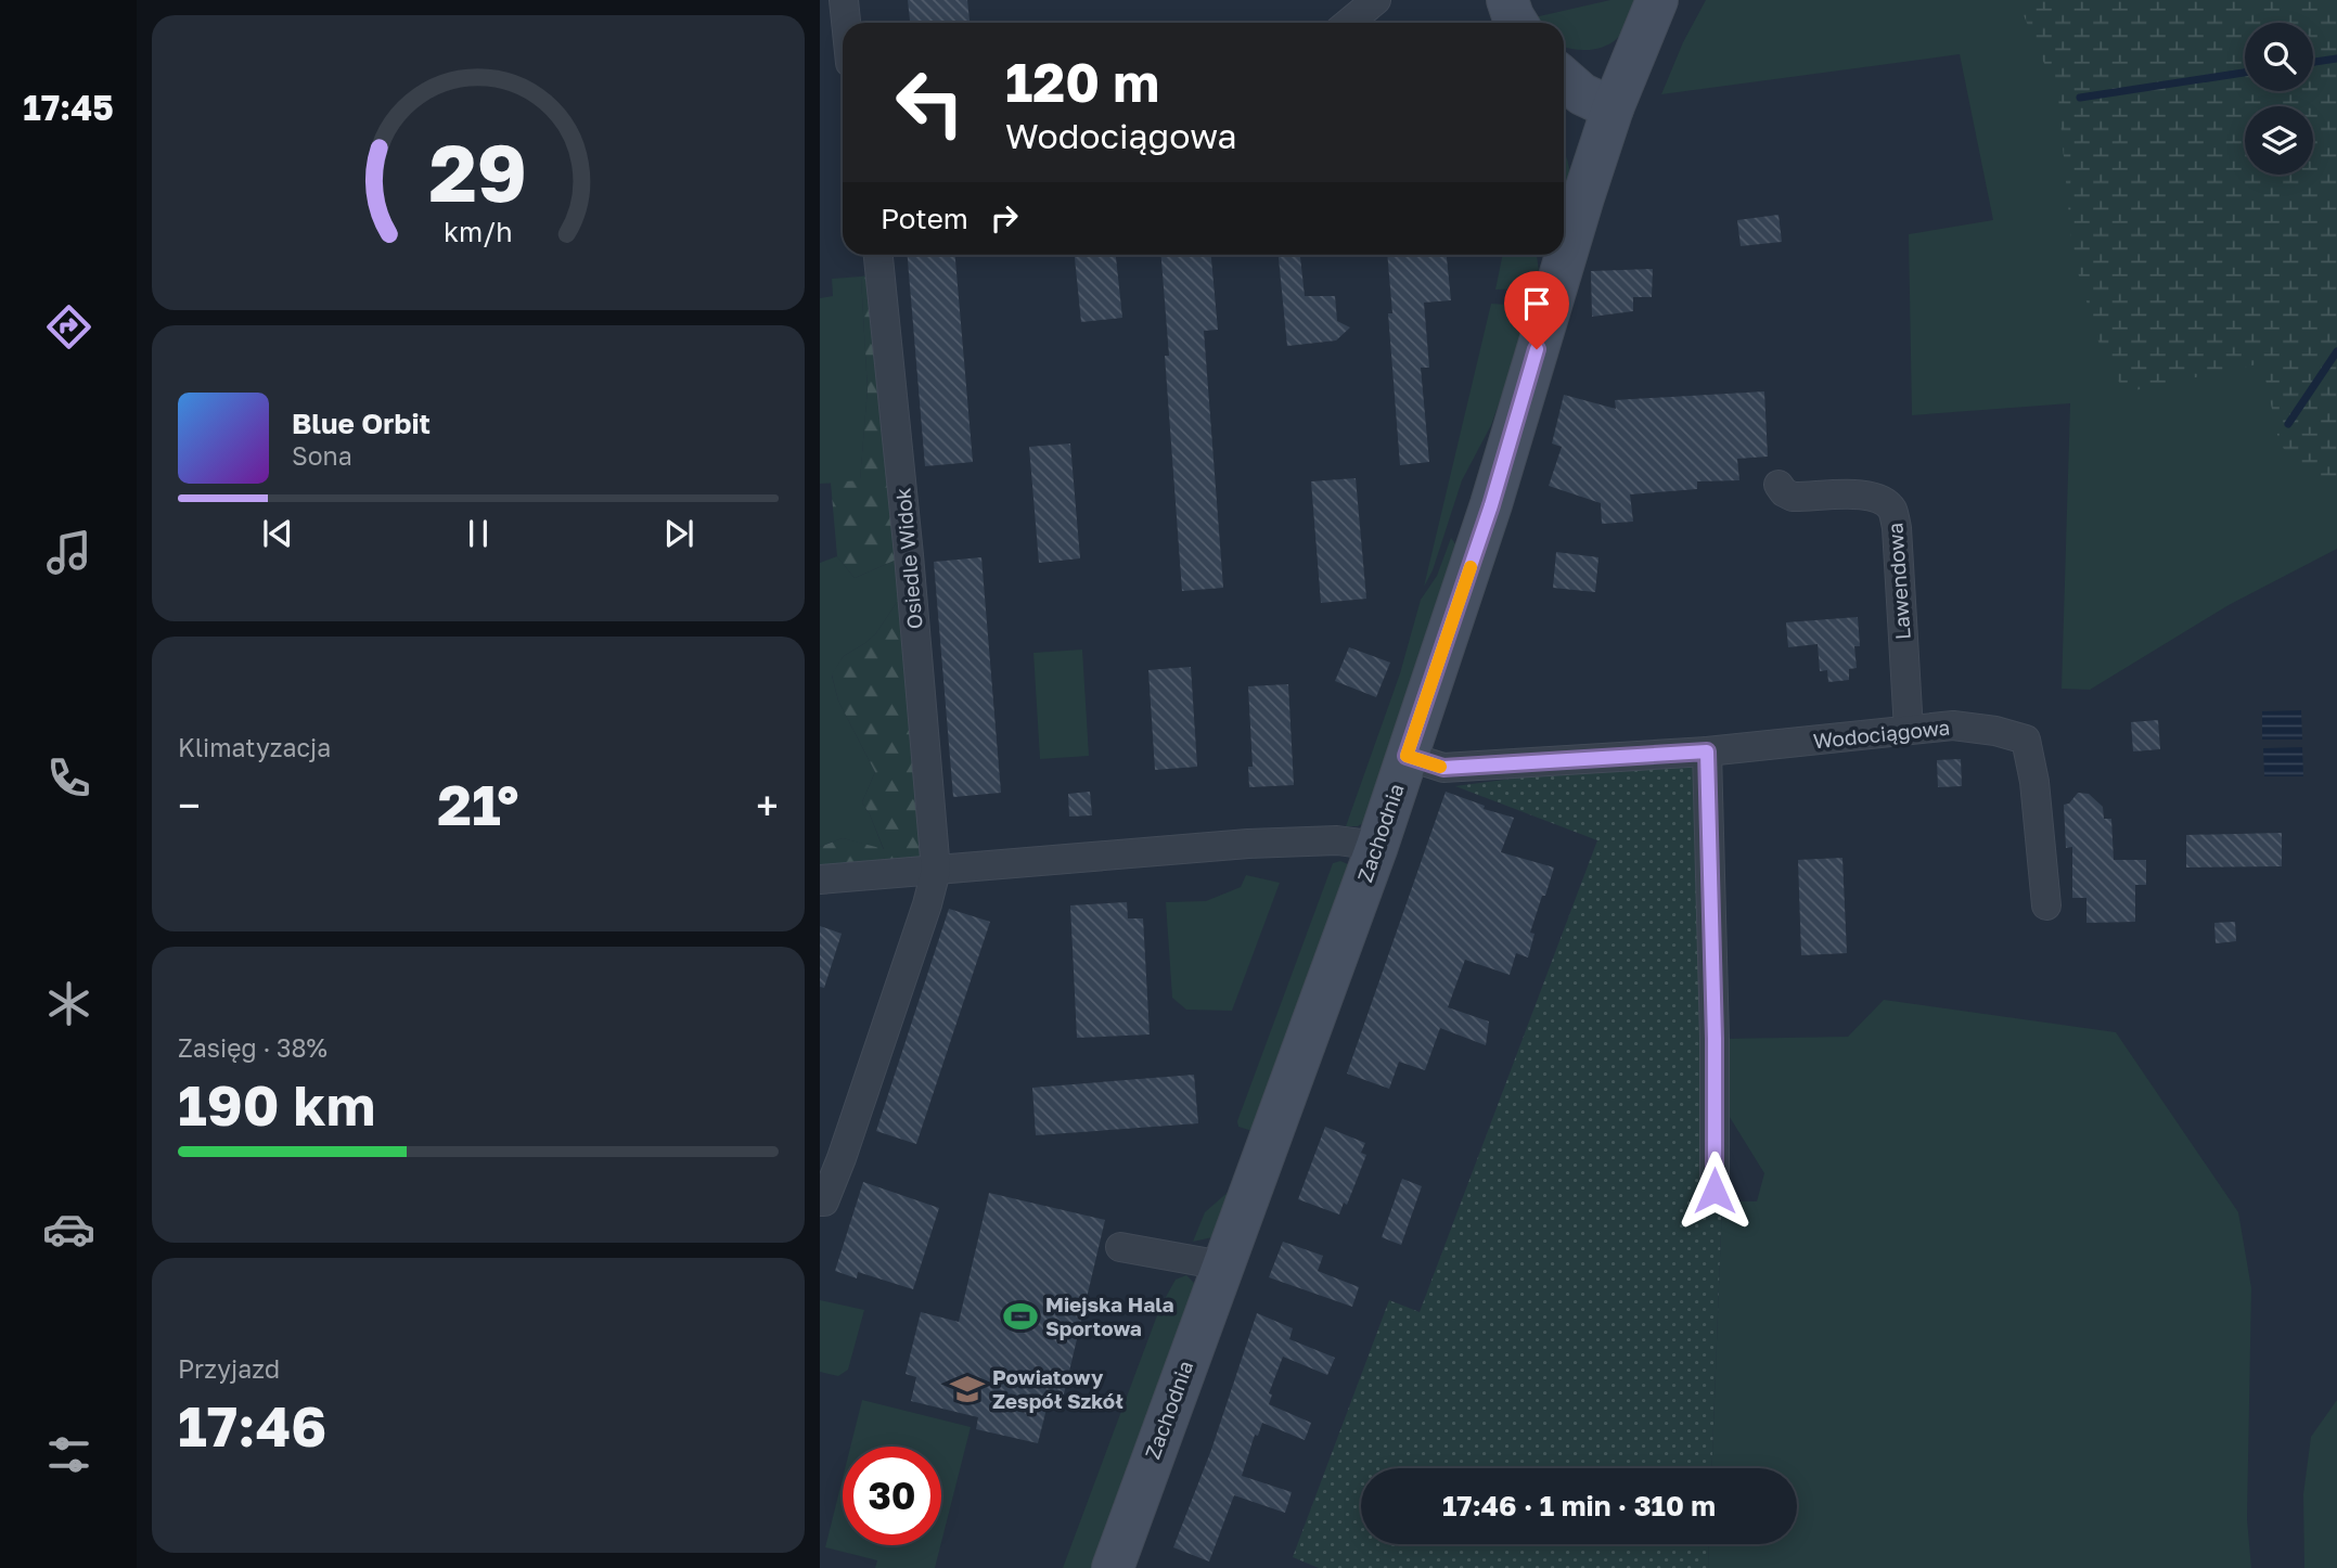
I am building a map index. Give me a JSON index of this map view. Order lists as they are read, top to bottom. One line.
{"streets":{"street":["Osiedle Widok","Lawendowa","Wodociągowa","Zachodnia"]},"crossings":[["Lawendowa","Wodociągowa"],["Wodociągowa","Zachodnia"]],"places":{"sports":["Miejska Hala Sportowa"],"school or university":["Powiatowy Zespół Szkół"]},"page":{"tabs":"17:45","turn":["120 m","Wodociągowa"],"then":"Potem","song":["Blue Orbit","Sona"],"tile":["Klimatyzacja",["Zasięg · 38%","190 km"],["Przyjazd","17:46"]],"heat":["−","21°","+"],"limit":"30","trip":"17:46 · 1 min · 310 m","gauge":["29","km/h"]}}
